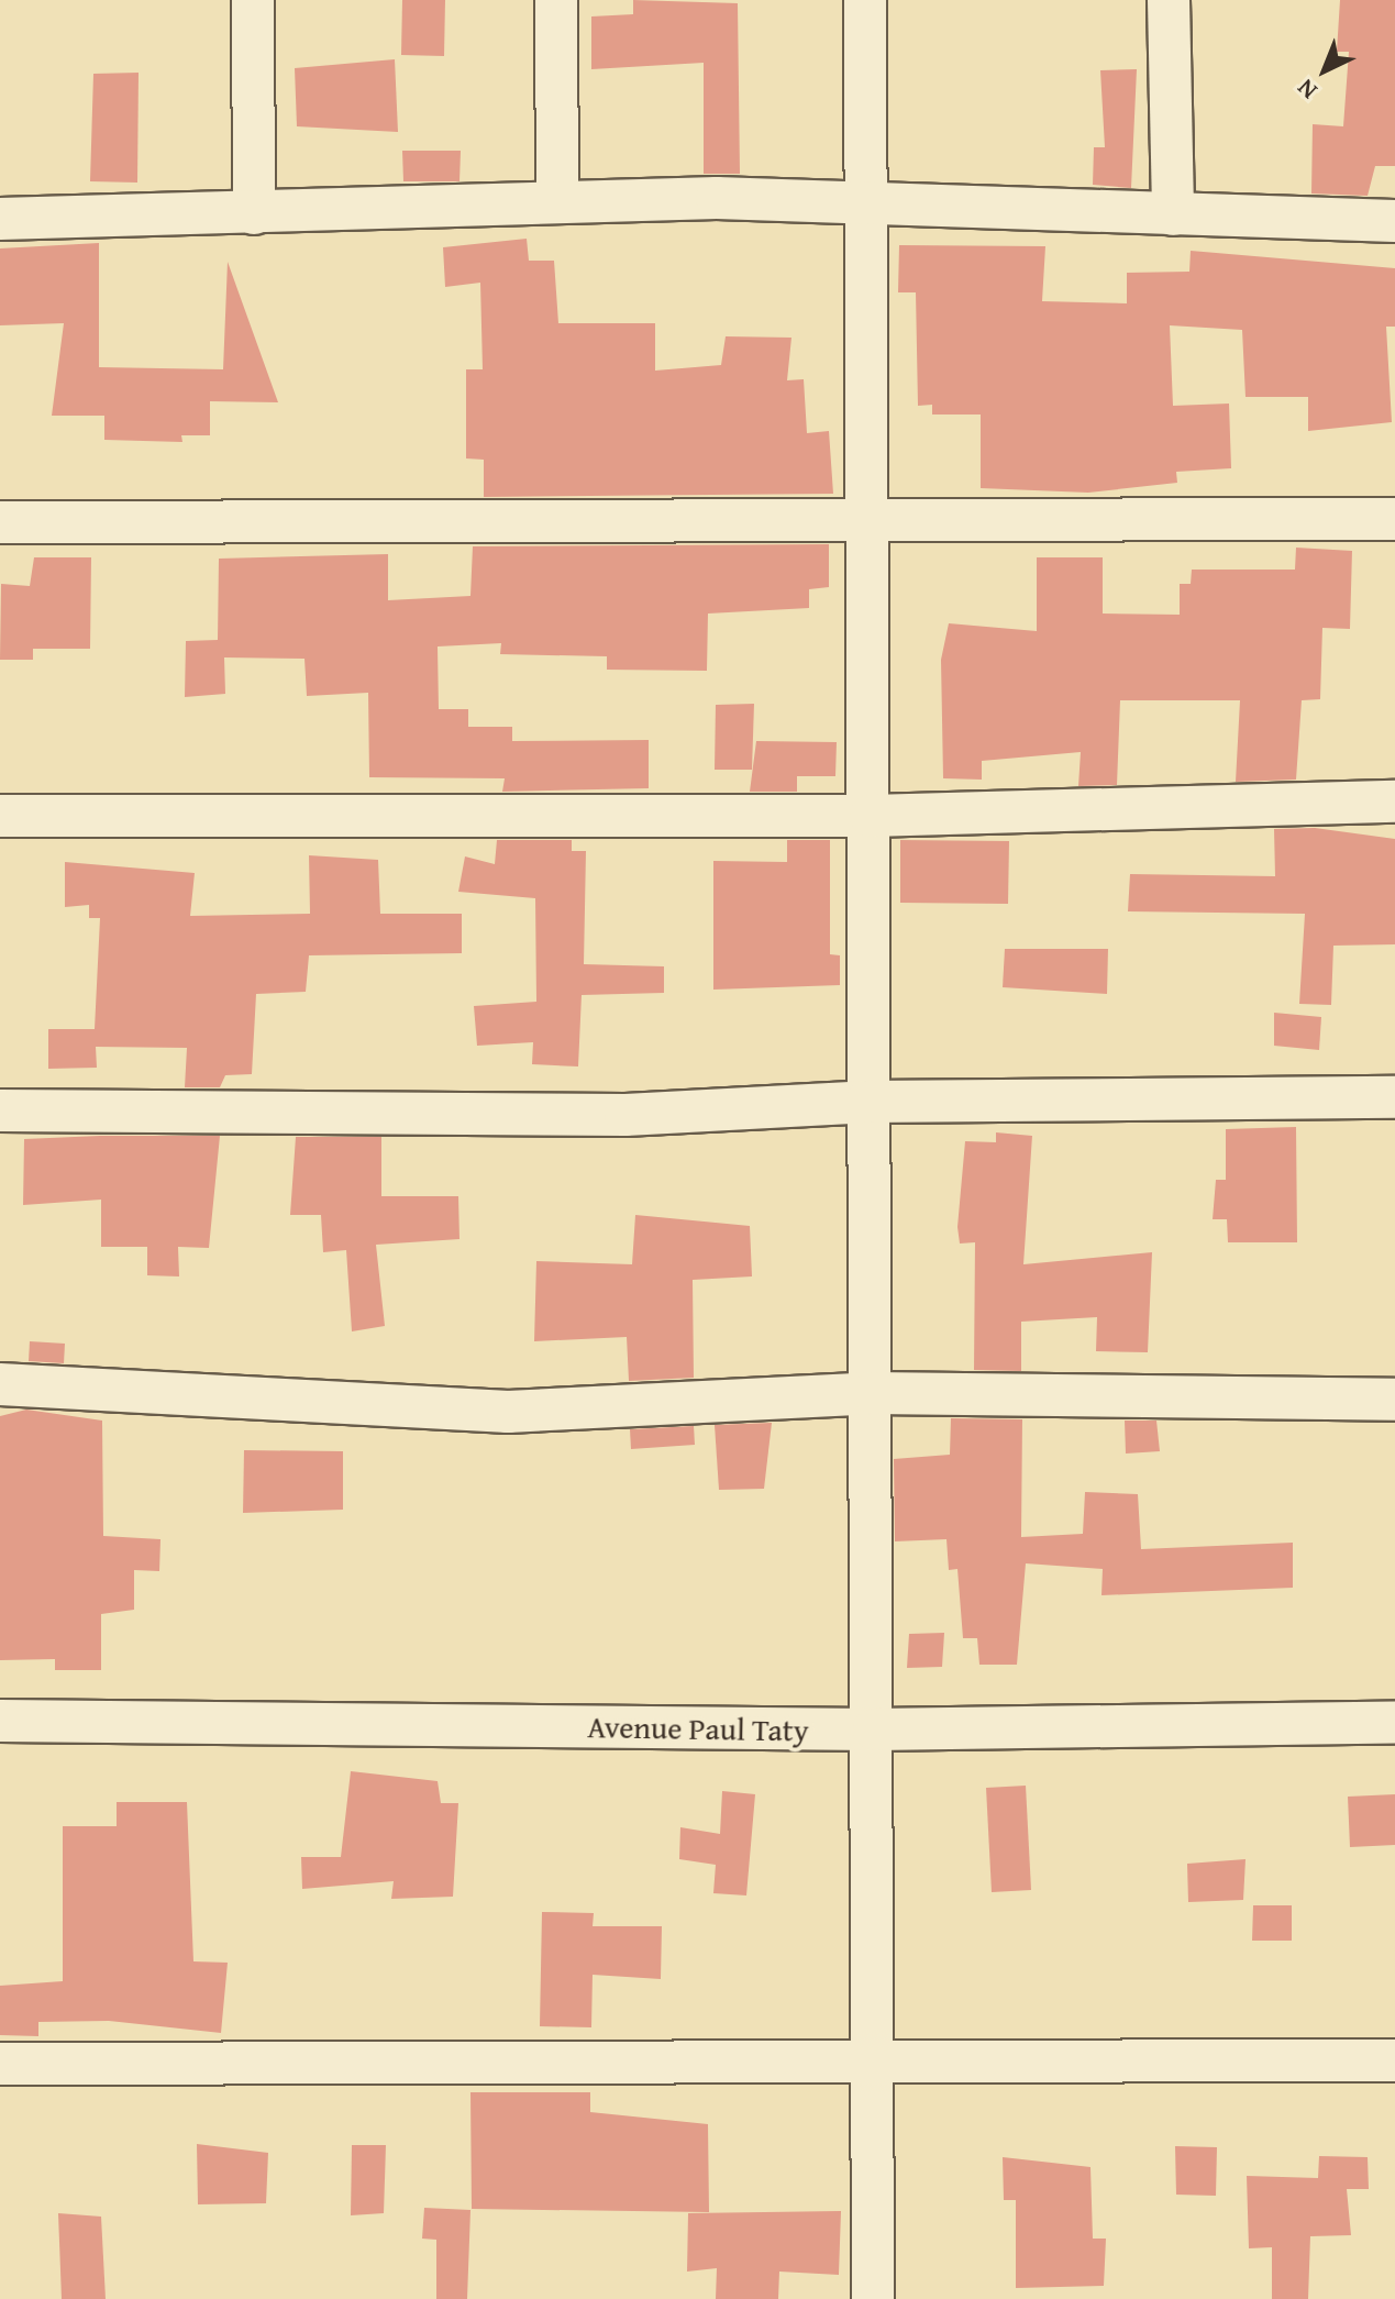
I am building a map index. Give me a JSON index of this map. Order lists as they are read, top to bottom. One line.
{"streets":{"street":["Avenue Paul Taty"]},"north":"bottom left"}
